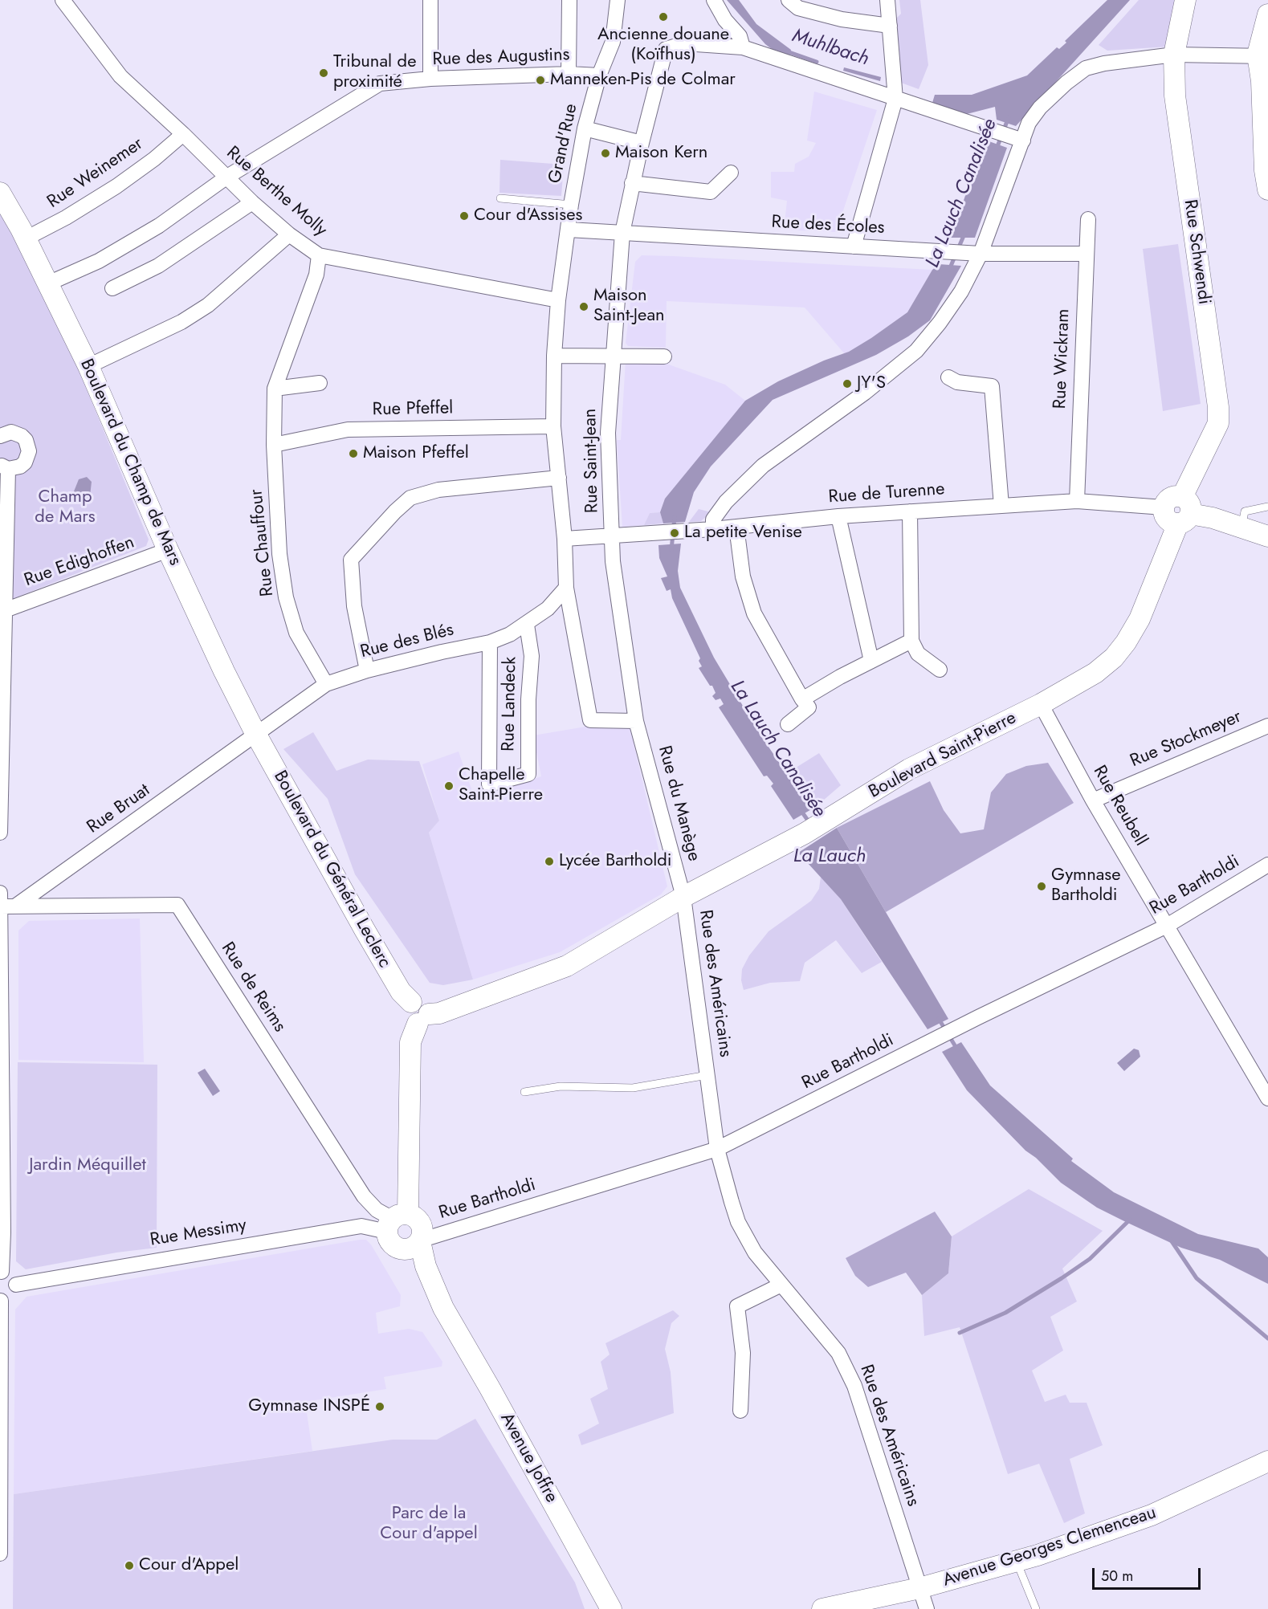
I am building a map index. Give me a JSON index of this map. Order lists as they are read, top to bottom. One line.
{"streets":{"street":["Rue des Augustins","Grand'Rue","Rue Weinemer","Rue Berthe Molly","Rue des Écoles","Rue Schwendi","Rue Wickram","Rue Pfeffel","Rue Saint-Jean","Boulevard du Champ de Mars","Rue de Turenne","Rue Chauffour","Rue Edighoffen","Rue des Blés","Rue Landeck","Rue Stockmeyer","Boulevard Saint-Pierre","Rue du Manège","Rue Reubell","Rue Bruat","Boulevard du Général Leclerc","Rue Bartholdi","Rue des Américains","Rue de Reims","Rue Messimy","Avenue Joffre","Avenue Georges Clemenceau"]},"crossings":[["Rue des Augustins","Grand'Rue"],["Rue des Augustins","Rue Berthe Molly"],["Rue des Augustins","Boulevard du Champ de Mars"],["Grand'Rue","Rue Berthe Molly"],["Grand'Rue","Rue des Écoles"],["Grand'Rue","Rue Pfeffel"],["Grand'Rue","Rue Saint-Jean"],["Grand'Rue","Rue de Turenne"],["Grand'Rue","Rue des Blés"],["Grand'Rue","Rue du Manège"],["Rue Weinemer","Rue Berthe Molly"],["Rue Weinemer","Boulevard du Champ de Mars"],["Rue Berthe Molly","Rue Chauffour"],["Rue des Écoles","Rue Wickram"],["Rue des Écoles","Rue Saint-Jean"],["Rue Schwendi","Boulevard Saint-Pierre"],["Rue Wickram","Rue de Turenne"],["Rue Pfeffel","Rue Chauffour"],["Rue Saint-Jean","Rue de Turenne"],["Rue Saint-Jean","Rue du Manège"],["Boulevard du Champ de Mars","Rue Edighoffen"],["Boulevard du Champ de Mars","Rue des Blés"],["Boulevard du Champ de Mars","Rue Bruat"],["Boulevard du Champ de Mars","Boulevard du Général Leclerc"],["Rue Chauffour","Rue des Blés"],["Rue des Blés","Rue Landeck"],["Rue des Blés","Rue Bruat"],["Rue des Blés","Boulevard du Général Leclerc"],["Rue Stockmeyer","Rue Reubell"],["Boulevard Saint-Pierre","Rue du Manège"],["Boulevard Saint-Pierre","Rue Reubell"],["Boulevard Saint-Pierre","Boulevard du Général Leclerc"],["Boulevard Saint-Pierre","Rue des Américains"],["Rue du Manège","Rue des Américains"],["Rue Reubell","Rue Bartholdi"],["Rue Bruat","Boulevard du Général Leclerc"],["Rue Bruat","Rue de Reims"],["Rue Bartholdi","Rue des Américains"],["Rue Bartholdi","Avenue Joffre"],["Rue des Américains","Avenue Georges Clemenceau"],["Rue de Reims","Rue Messimy"],["Rue de Reims","Avenue Joffre"],["Rue Messimy","Avenue Joffre"]],"water":["Muhlbach","La Lauch Canalisée","La Lauch"],"parks":["Champ de Mars","Jardin Méquillet","Parc de la Cour d'appel"],"places":["Ancienne douane (Koïfhus)","Tribunal de proximité","Manneken-Pis de Colmar","Maison Kern","Cour d'Assises","Maison Saint-Jean","JY'S","Maison Pfeffel","La petite Venise","Chapelle Saint-Pierre","Lycée Bartholdi","Gymnase Bartholdi","Gymnase INSPÉ","Cour d'Appel"],"scale_bar":"50 m"}
